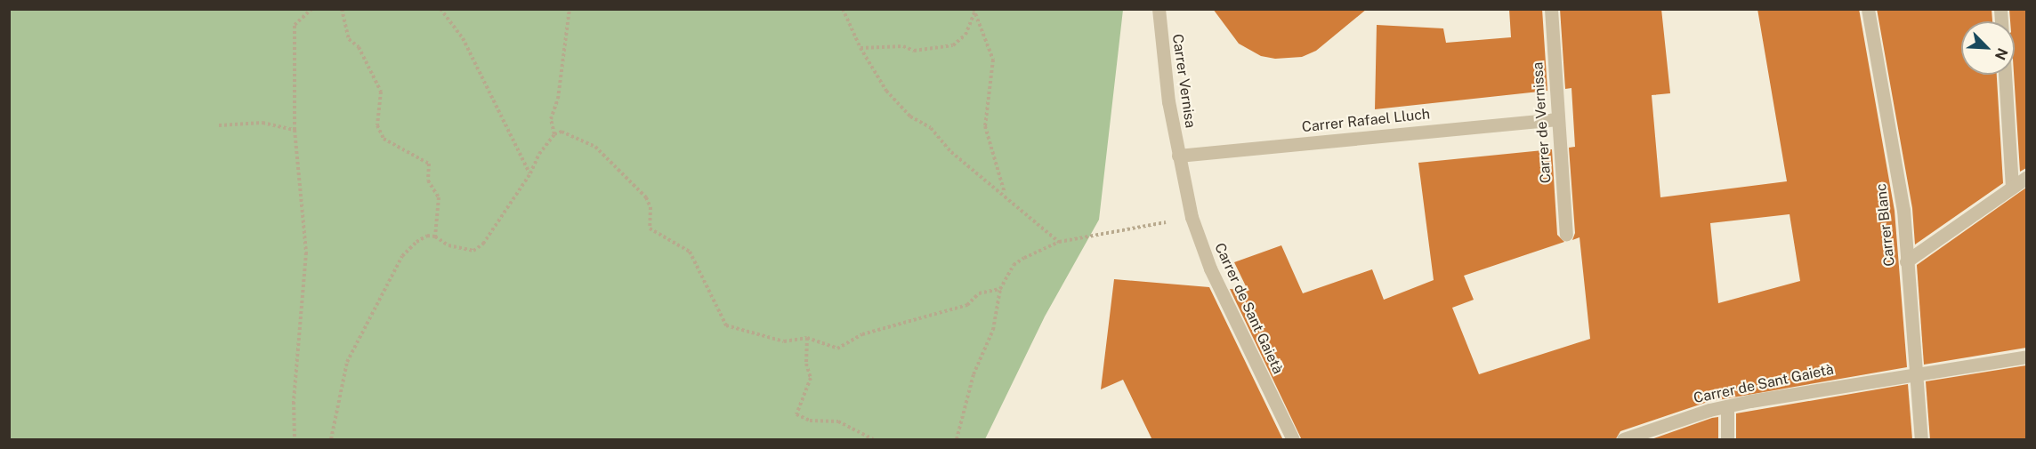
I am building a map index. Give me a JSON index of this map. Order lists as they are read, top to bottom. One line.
{"streets":{"street":["Carrer Vernisa","Carrer Rafael Lluch","Carrer de Vernissa","Carrer Blanc","Carrer de Sant Gaietà"]},"crossings":[["Carrer Vernisa","Carrer Rafael Lluch"],["Carrer Vernisa","Carrer de Sant Gaietà"],["Carrer Rafael Lluch","Carrer de Vernissa"],["Carrer Rafael Lluch","Carrer de Sant Gaietà"],["Carrer Blanc","Carrer de Sant Gaietà"]],"north":"bottom right"}
